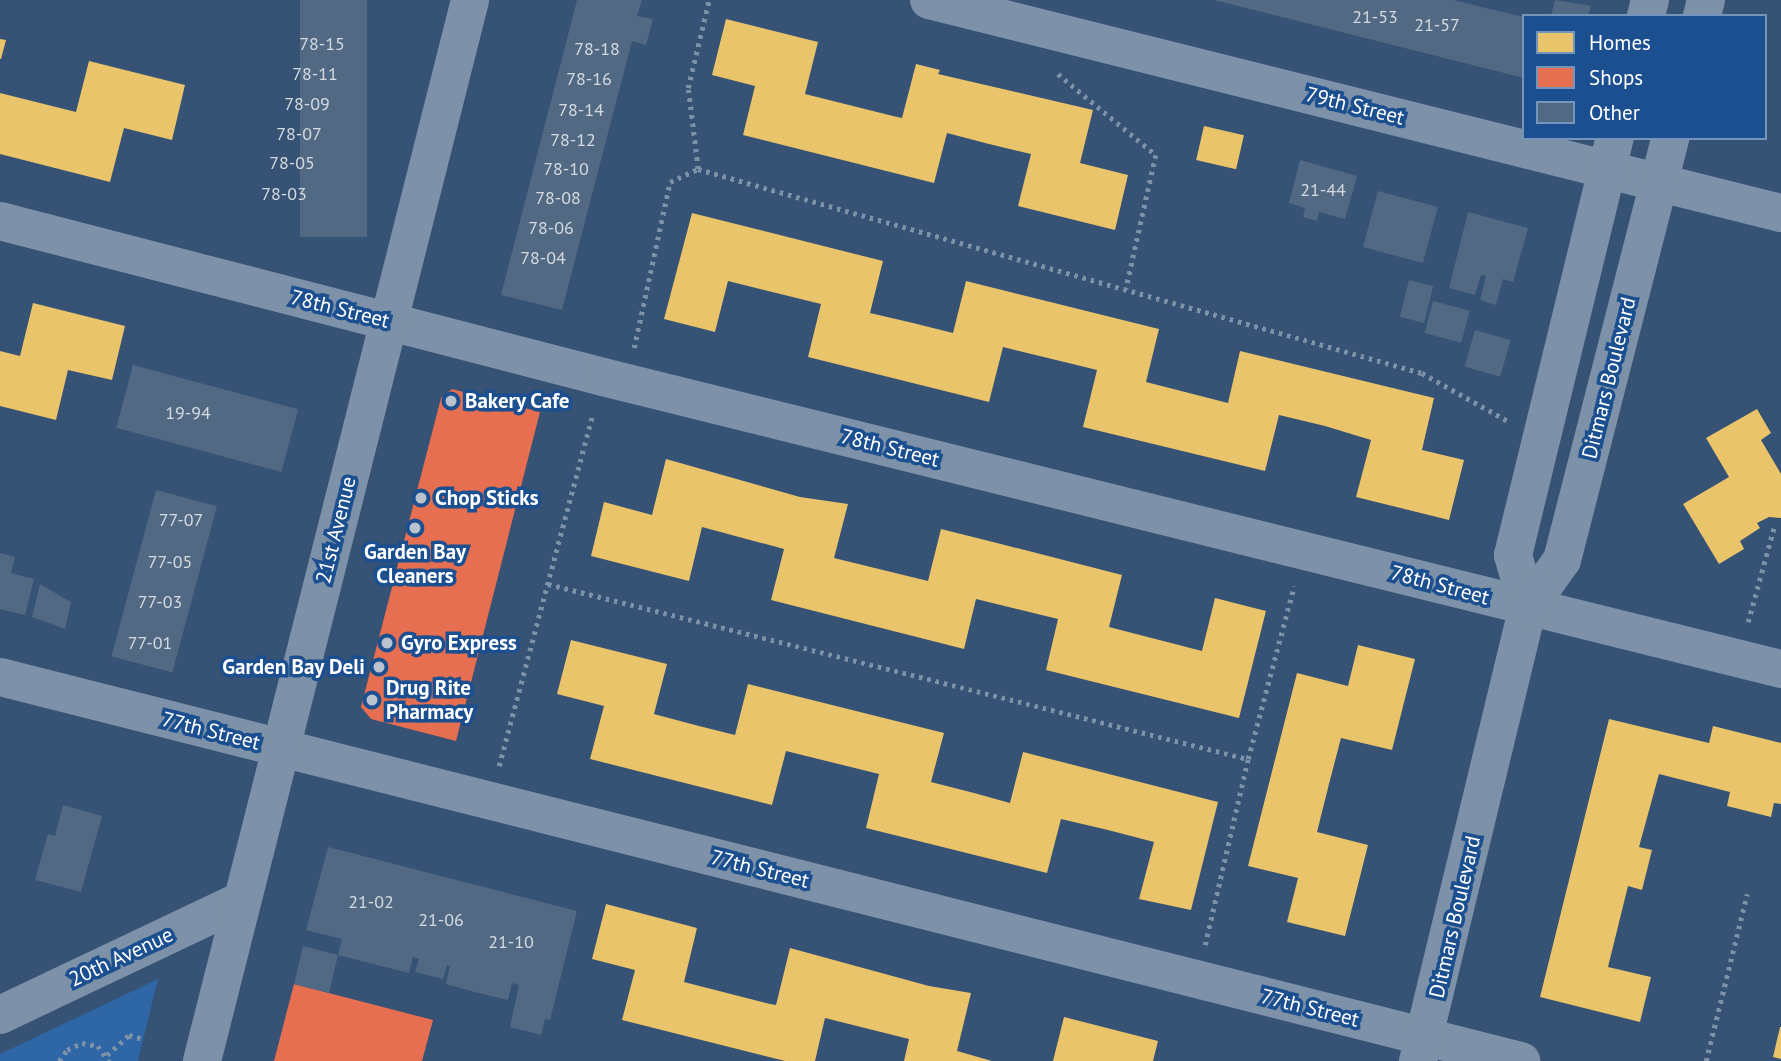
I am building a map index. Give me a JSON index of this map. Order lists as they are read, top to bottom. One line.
{"streets":{"street":["79th Street","78th Street","Ditmars Boulevard","21st Avenue","77th Street","20th Avenue"]},"crossings":[["79th Street","Ditmars Boulevard"],["78th Street","Ditmars Boulevard"],["78th Street","21st Avenue"],["Ditmars Boulevard","77th Street"],["21st Avenue","77th Street"],["21st Avenue","20th Avenue"]],"places":["Bakery Cafe","Chop Sticks","Garden Bay Cleaners","Gyro Express","Garden Bay Deli","Drug Rite Pharmacy"],"house_numbers":["21-53","21-57","78-15","78-18","78-11","78-16","78-09","78-14","78-07","78-12","78-05","78-10","21-44","78-03","78-08","78-06","78-04","19-94","77-07","77-05","77-03","77-01","21-02","21-06","21-10"],"legend":["Homes","Shops","Other"]}
